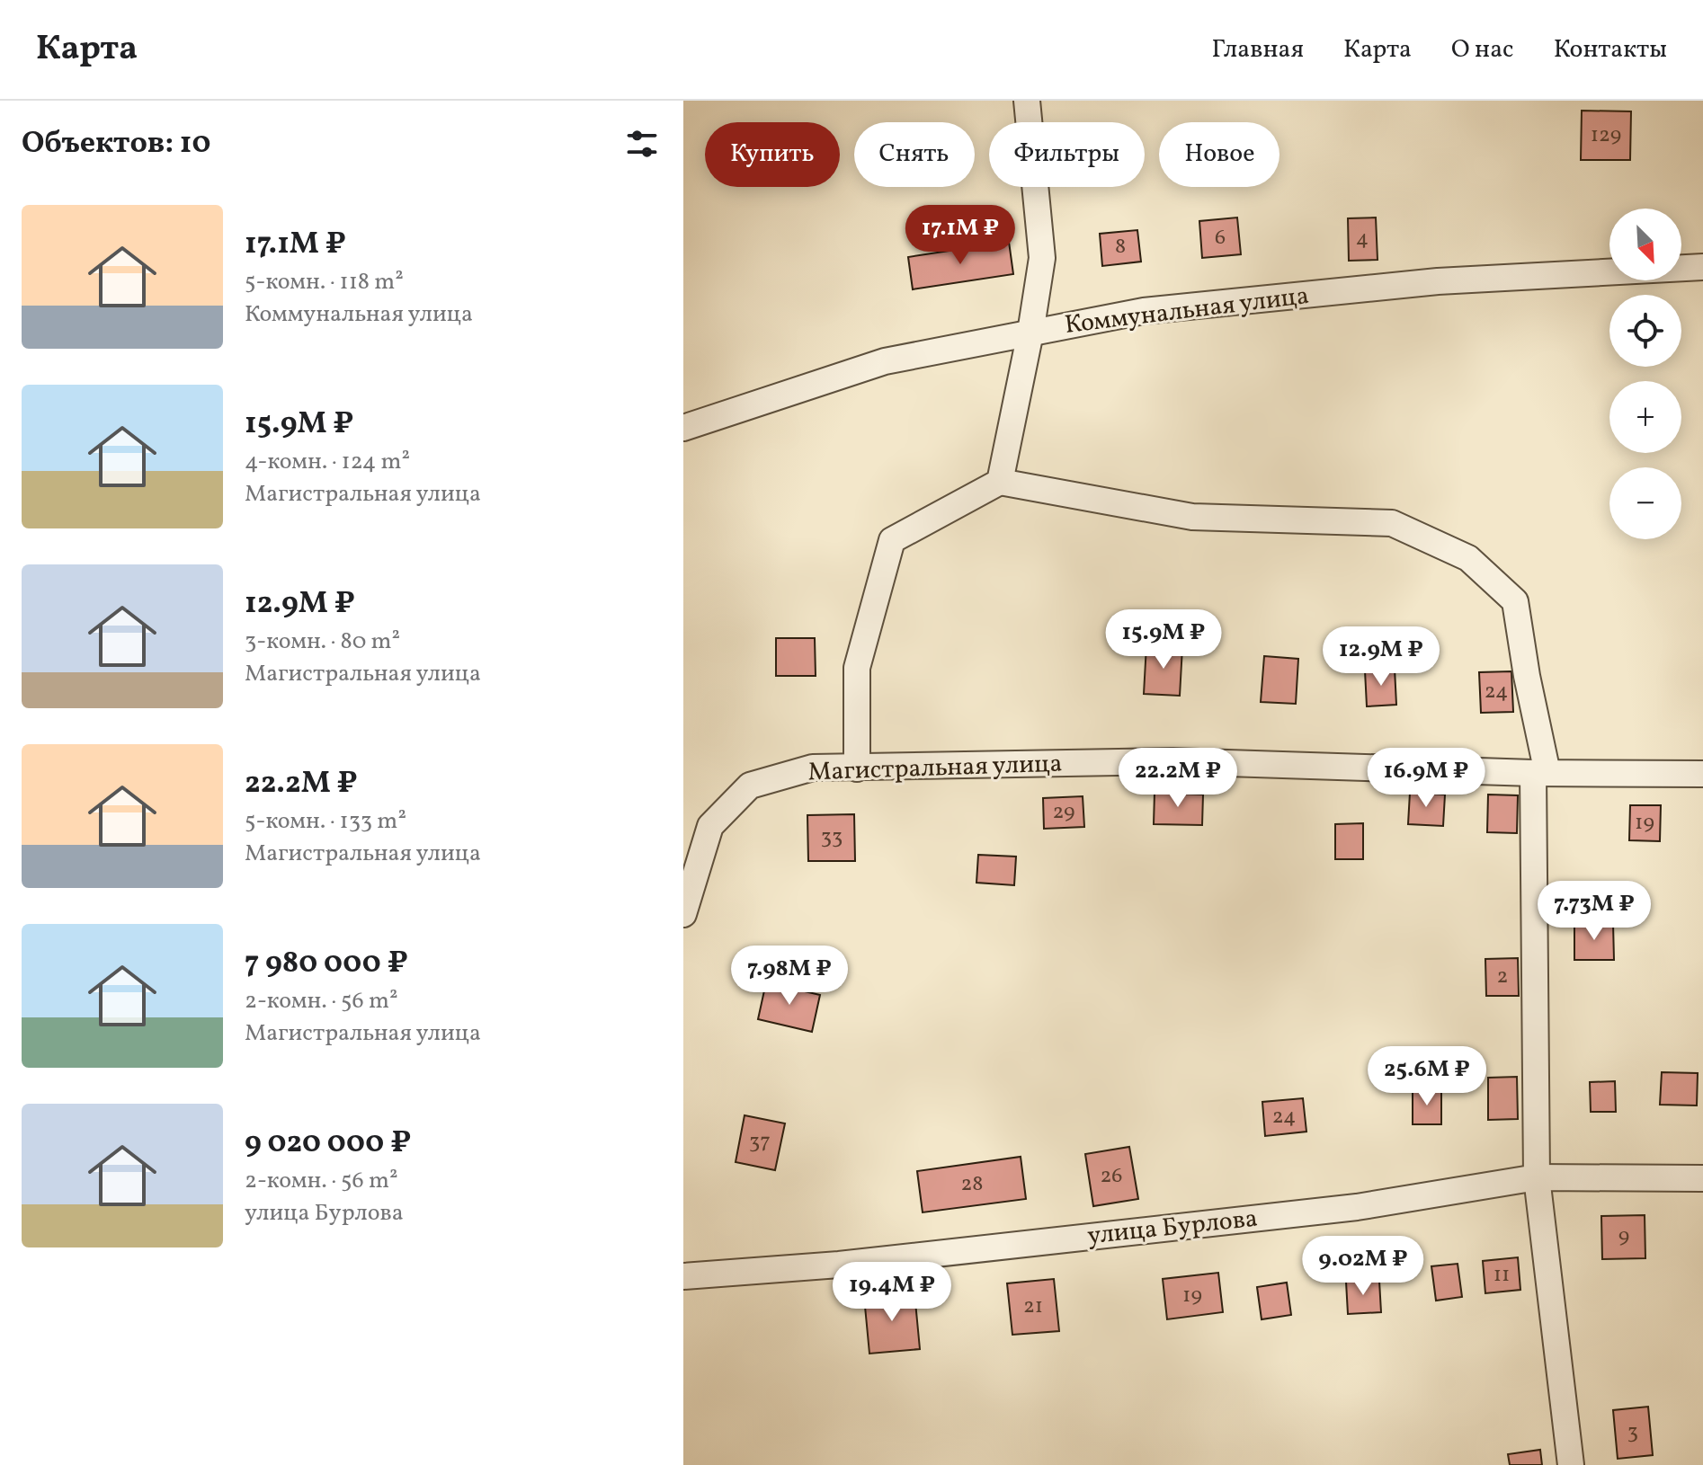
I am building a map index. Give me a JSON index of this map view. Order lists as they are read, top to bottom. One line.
{"streets":{"street":["Коммунальная улица","Магистральная улица","улица Бурлова"]},"house_numbers":["129","6","4","8","24","29","19","33","2","24","37","26","28","9","11","19","21","3"],"north":"bottom right","page":{"header":"Карта","nav":["Главная","Карта","О нас","Контакты"],"heading":"Объектов: 10","chip":["Купить","Снять","Фильтры","Новое"],"list":[{"name":"17.1M ₽","note":"5-комн. · 118 m² · Коммунальная улица"},{"name":"15.9M ₽","note":"4-комн. · 124 m² · Магистральная улица"},{"name":"12.9M ₽","note":"3-комн. · 80 m² · Магистральная улица"},{"name":"22.2M ₽","note":"5-комн. · 133 m² · Магистральная улица"},{"name":"7 980 000 ₽","note":"2-комн. · 56 m² · Магистральная улица"},{"name":"9 020 000 ₽","note":"2-комн. · 56 m² · улица Бурлова"}],"price":["17.1M ₽","15.9M ₽","12.9M ₽","22.2M ₽","16.9M ₽","7.73M ₽","7.98M ₽","25.6M ₽","9.02M ₽","19.4M ₽"],"map_buttons":["+","−"]}}
